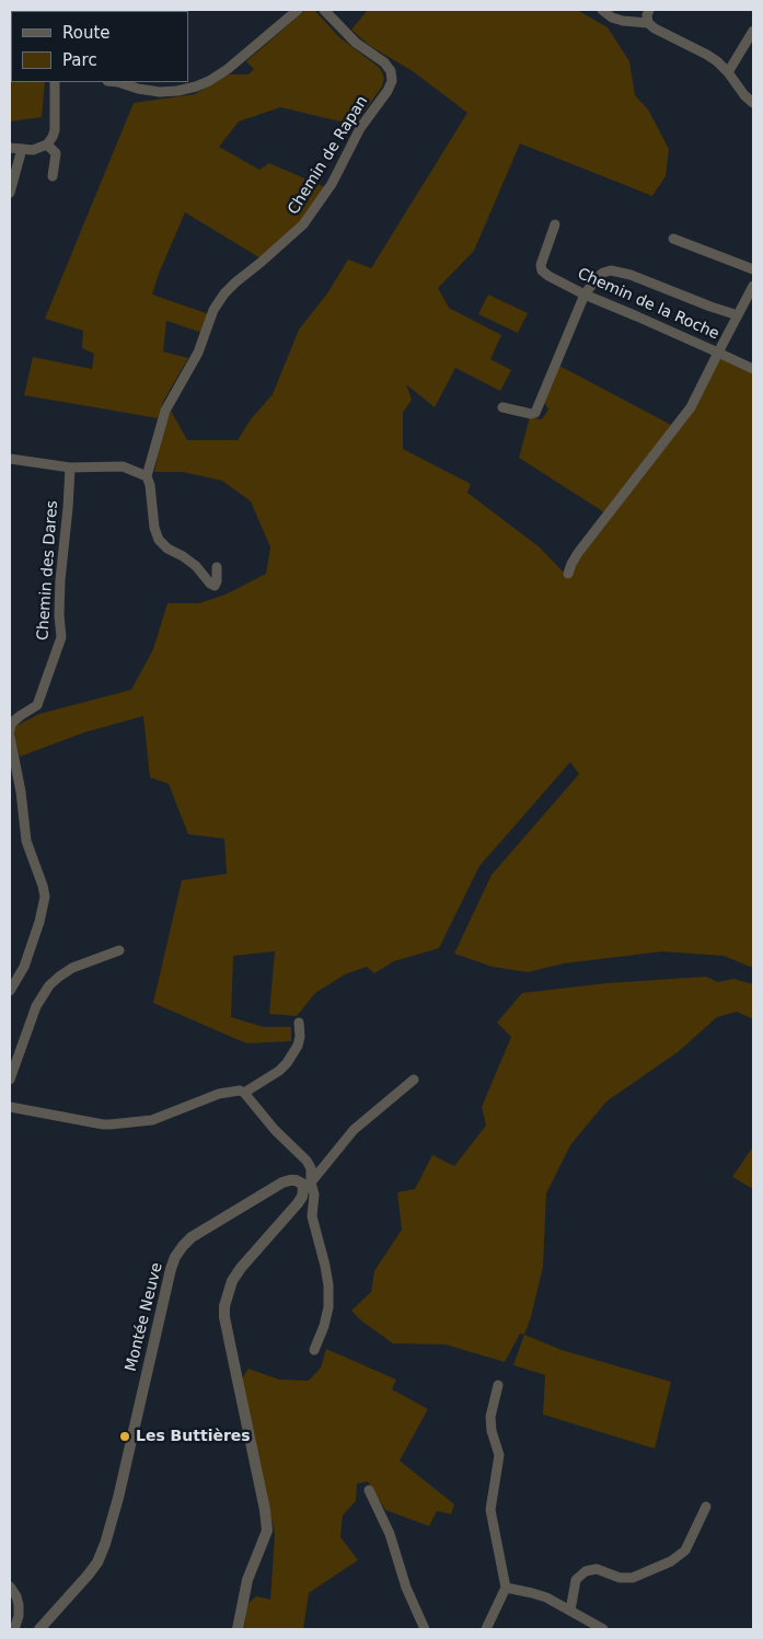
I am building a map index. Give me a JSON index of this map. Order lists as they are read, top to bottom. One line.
{"streets":{"street":["Chemin de Rapan","Chemin de la Roche","Chemin des Dares","Montée Neuve"]},"places":["Les Buttières"],"legend":["Route","Parc"]}
